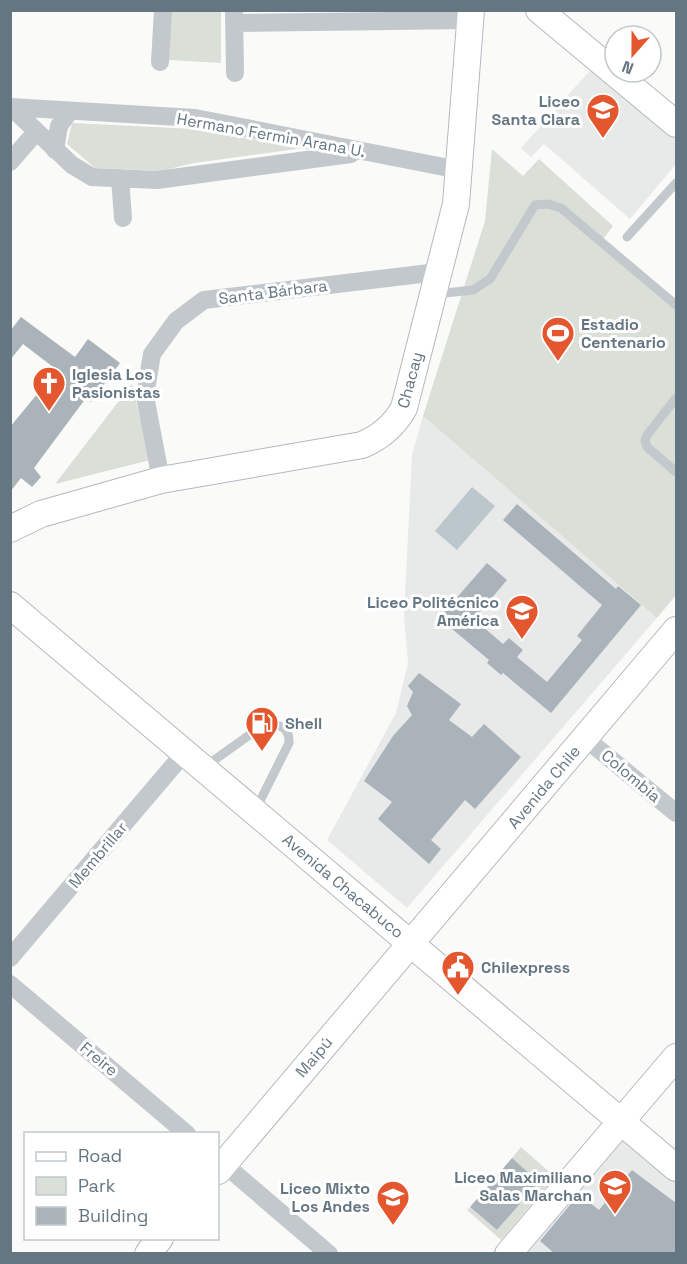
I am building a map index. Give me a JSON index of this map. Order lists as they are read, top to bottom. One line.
{"streets":{"main road":["Chacay","Avenida Chile","Avenida Chacabuco","Maipú"],"street":["Hermano Fermin Arana U.","Santa Bárbara","Colombia","Membrillar","Freire"]},"crossings":[["Hermano Fermin Arana U.","Chacay"],["Santa Bárbara","Chacay"],["Colombia","Avenida Chile"],["Avenida Chile","Avenida Chacabuco"],["Avenida Chile","Maipú"],["Membrillar","Avenida Chacabuco"],["Avenida Chacabuco","Maipú"]],"places":{"school or university":["Liceo Santa Clara","Liceo Politécnico América","Liceo Maximiliano Salas Marchan","Liceo Mixto Los Andes"],"sports":["Estadio Centenario"],"church":["Iglesia Los Pasionistas"],"fuel station":["Shell"],"public building":["Chilexpress"]},"legend":["Road","Park","Building"],"north":"bottom"}
